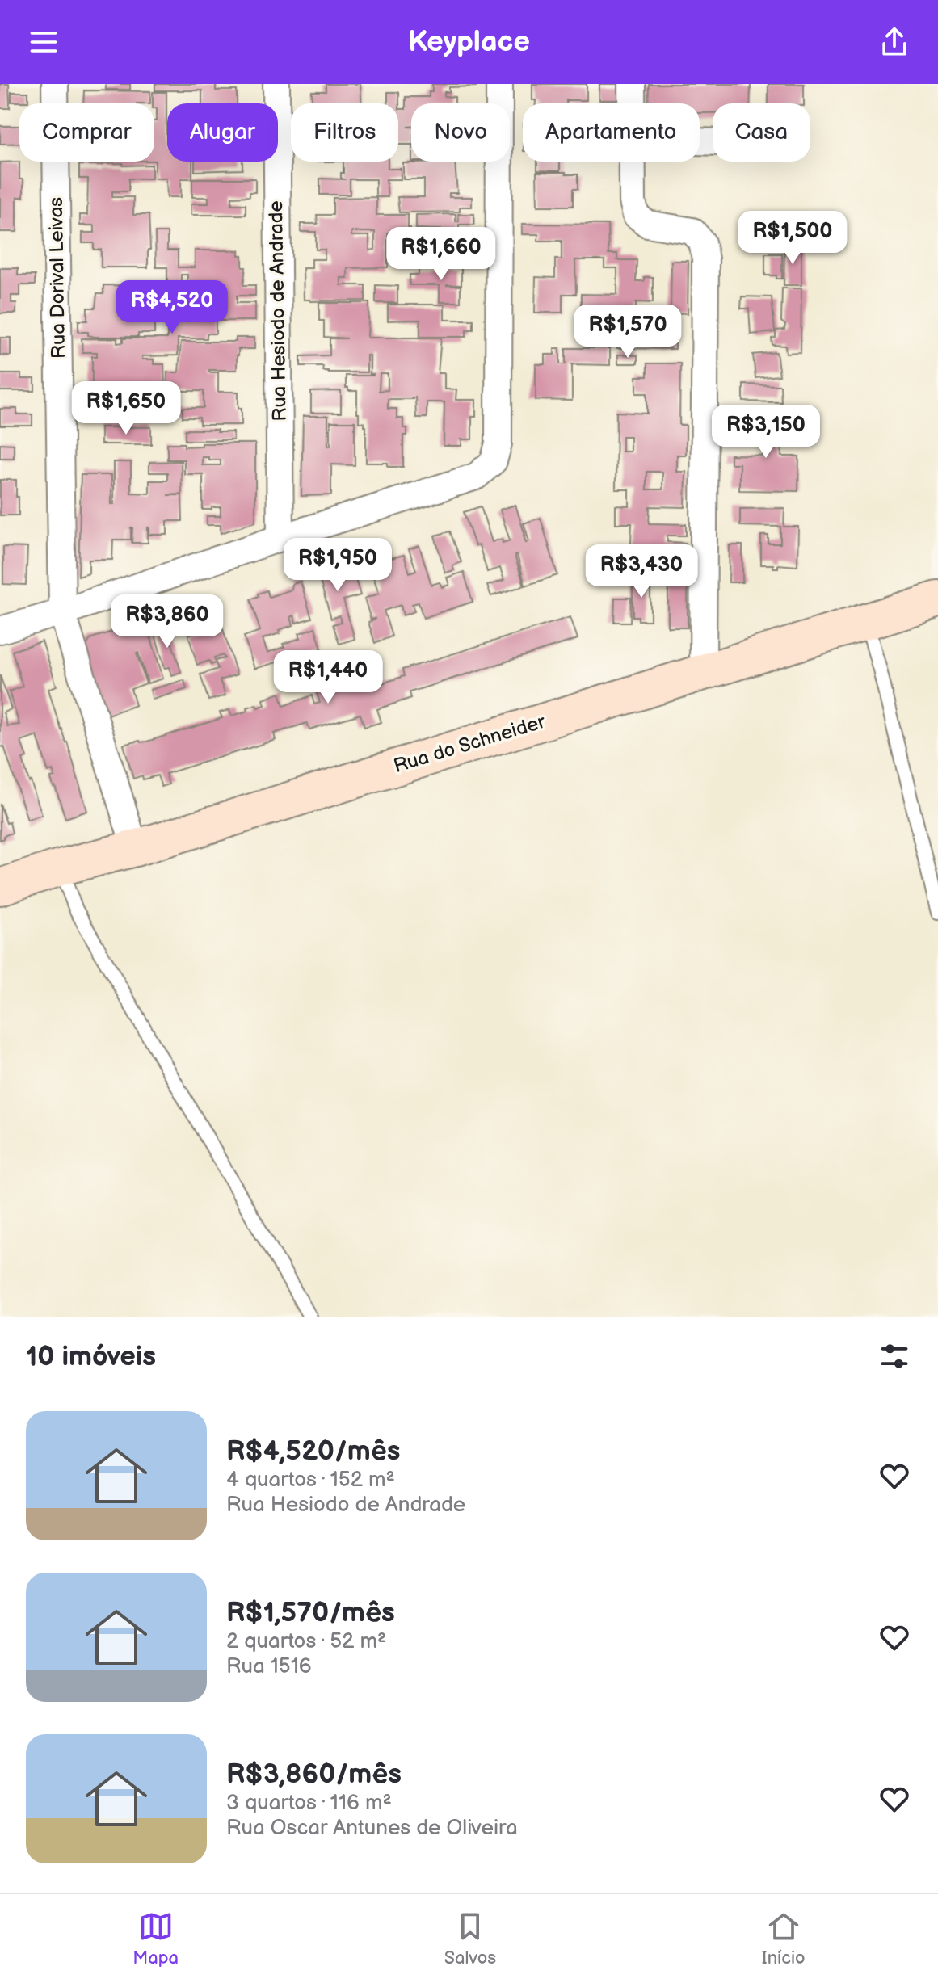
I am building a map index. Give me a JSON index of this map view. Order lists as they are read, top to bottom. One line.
{"streets":{"street":["Rua Dorival Leivas","Rua Hesiodo de Andrade","Rua do Schneider"]},"crossings":[["Rua Dorival Leivas","Rua do Schneider"]],"page":{"header":"Keyplace","chip":["Comprar","Alugar","Filtros","Novo","Apartamento","Casa"],"price":["R$1,500","R$1,660","R$4,520","R$1,570","R$1,650","R$3,150","R$1,950","R$3,430","R$3,860","R$1,440"],"heading":"10 imóveis","list":[{"name":"R$4,520/mês","note":"4 quartos · 152 m² · Rua Hesiodo de Andrade"},{"name":"R$1,570/mês","note":"2 quartos · 52 m² · Rua 1516"},{"name":"R$3,860/mês","note":"3 quartos · 116 m² · Rua Oscar Antunes de Oliveira"}],"tabs":["Mapa","Salvos","Início"]}}
